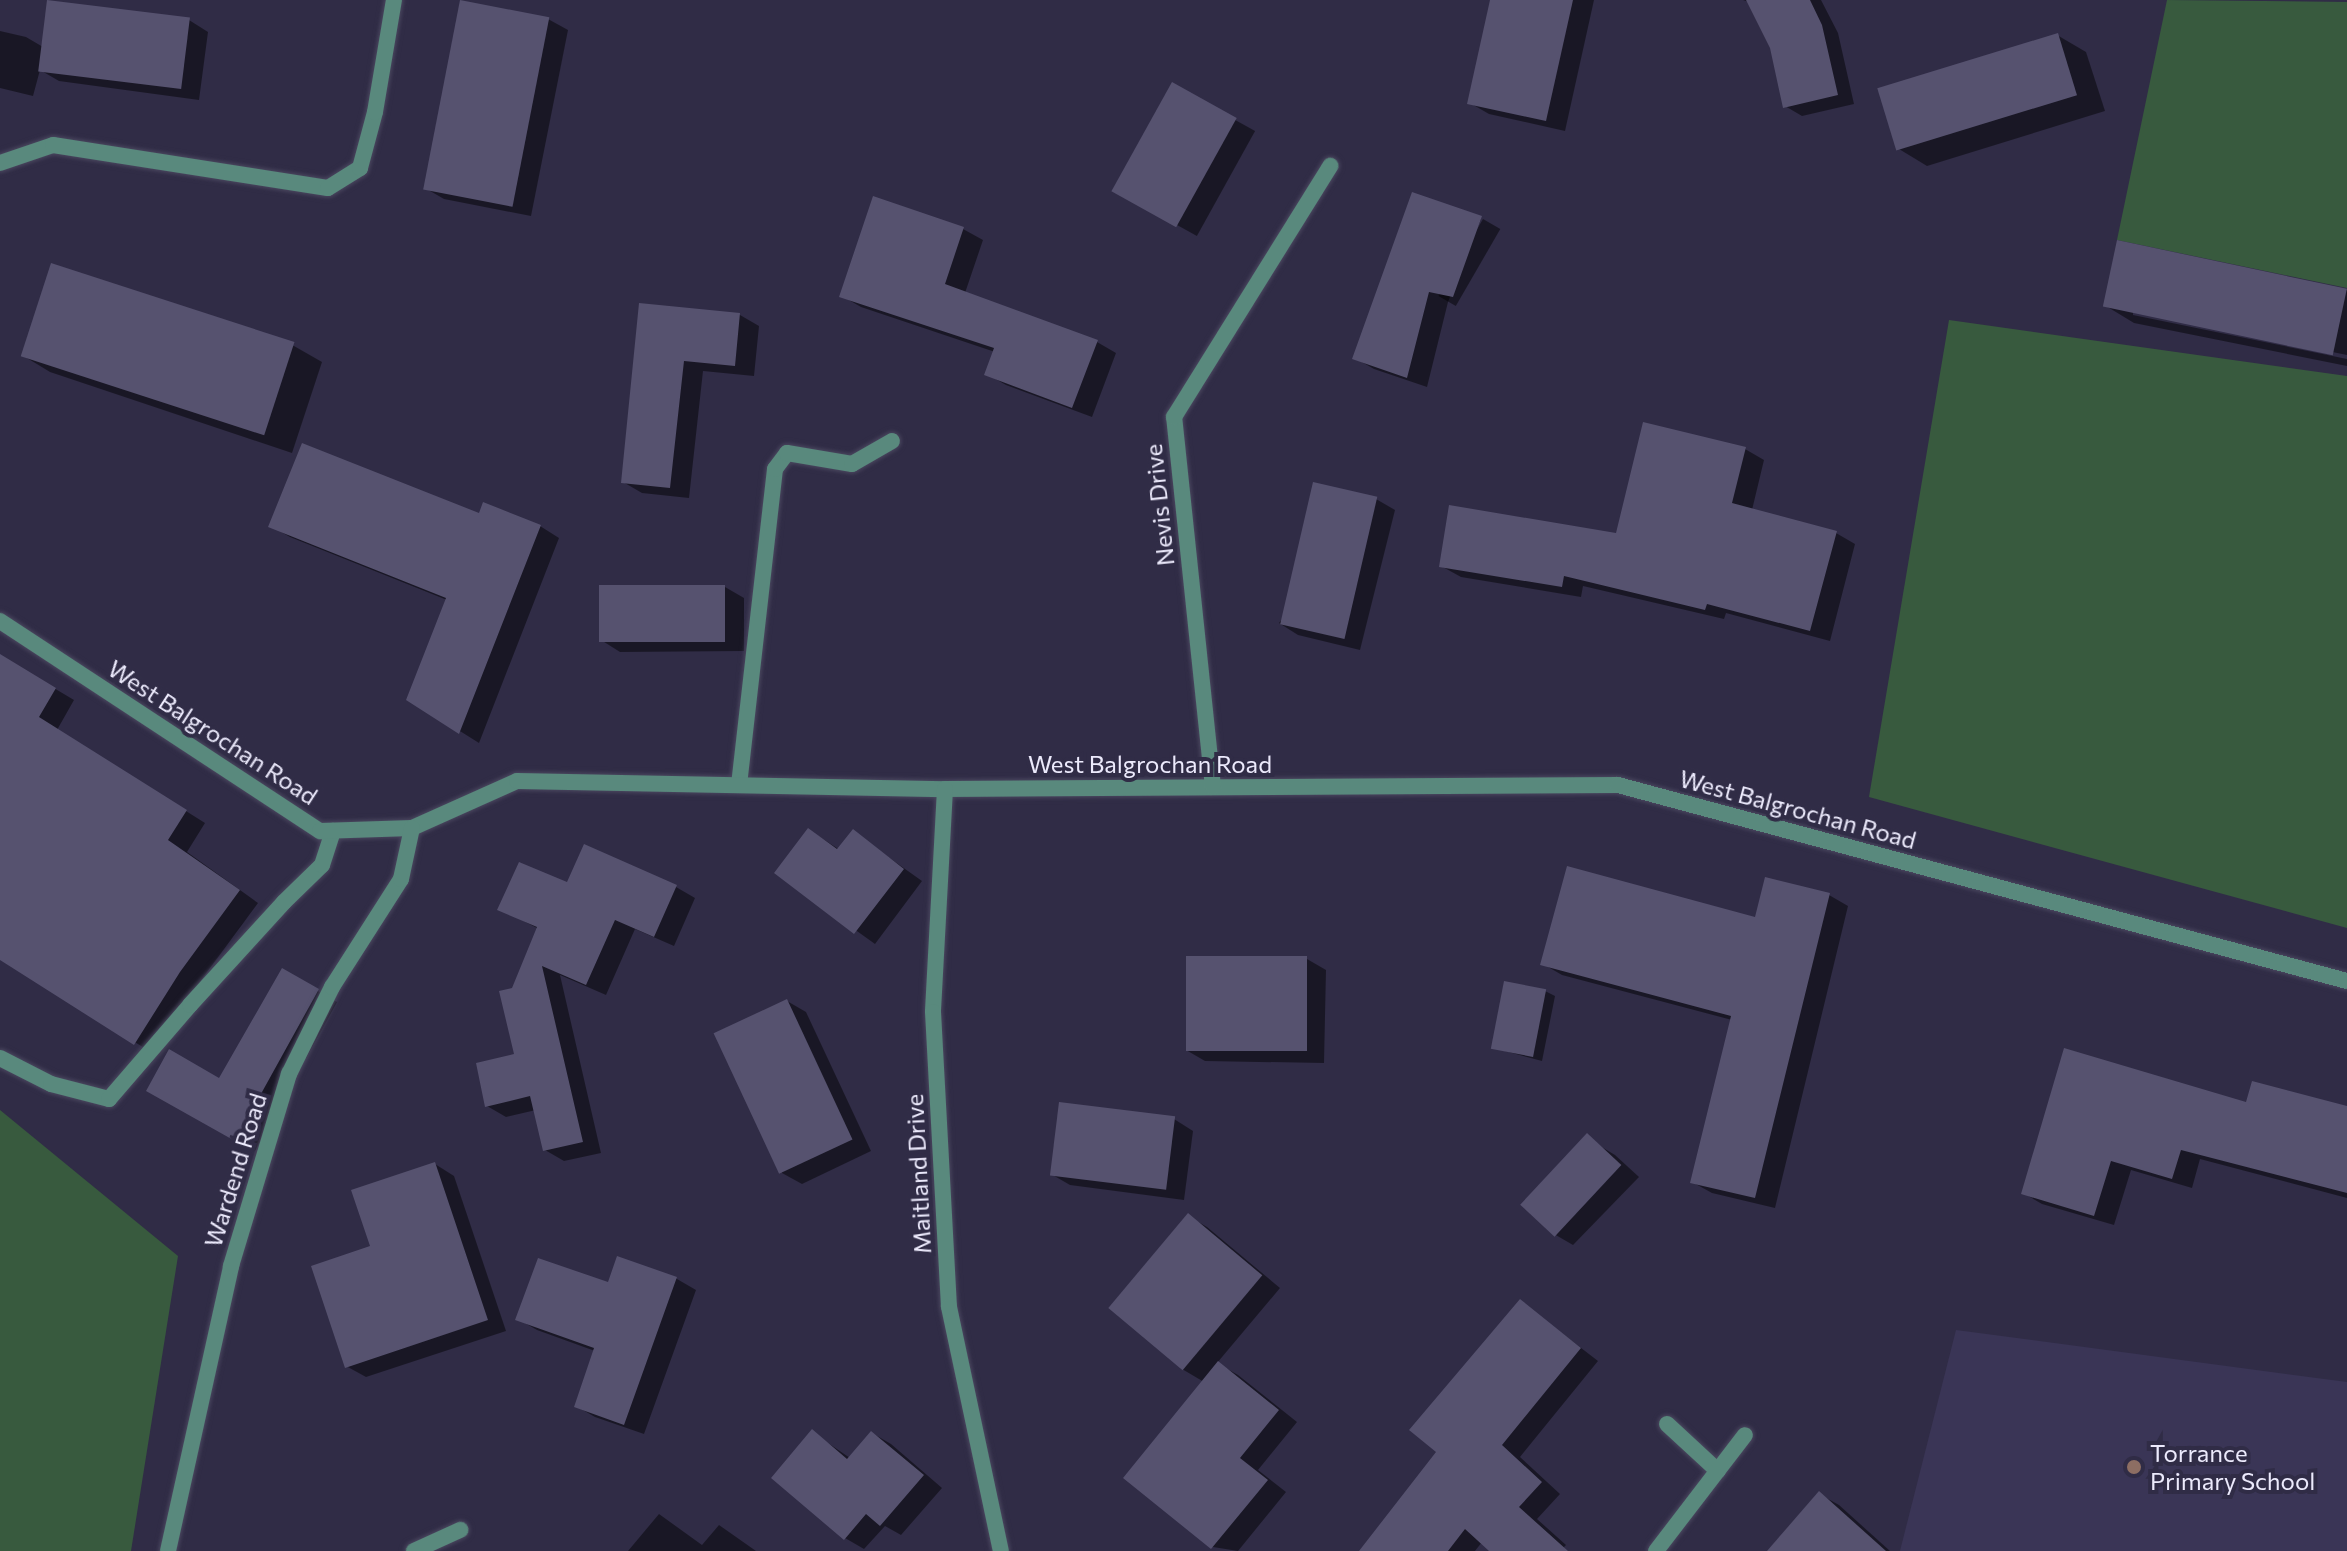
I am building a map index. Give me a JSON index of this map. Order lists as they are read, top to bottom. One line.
{"streets":{"street":["Nevis Drive","West Balgrochan Road","Wardend Road","Maitland Drive"]},"crossings":[["Nevis Drive","West Balgrochan Road"],["West Balgrochan Road","Wardend Road"],["West Balgrochan Road","Maitland Drive"]],"places":["Torrance Primary School"]}
